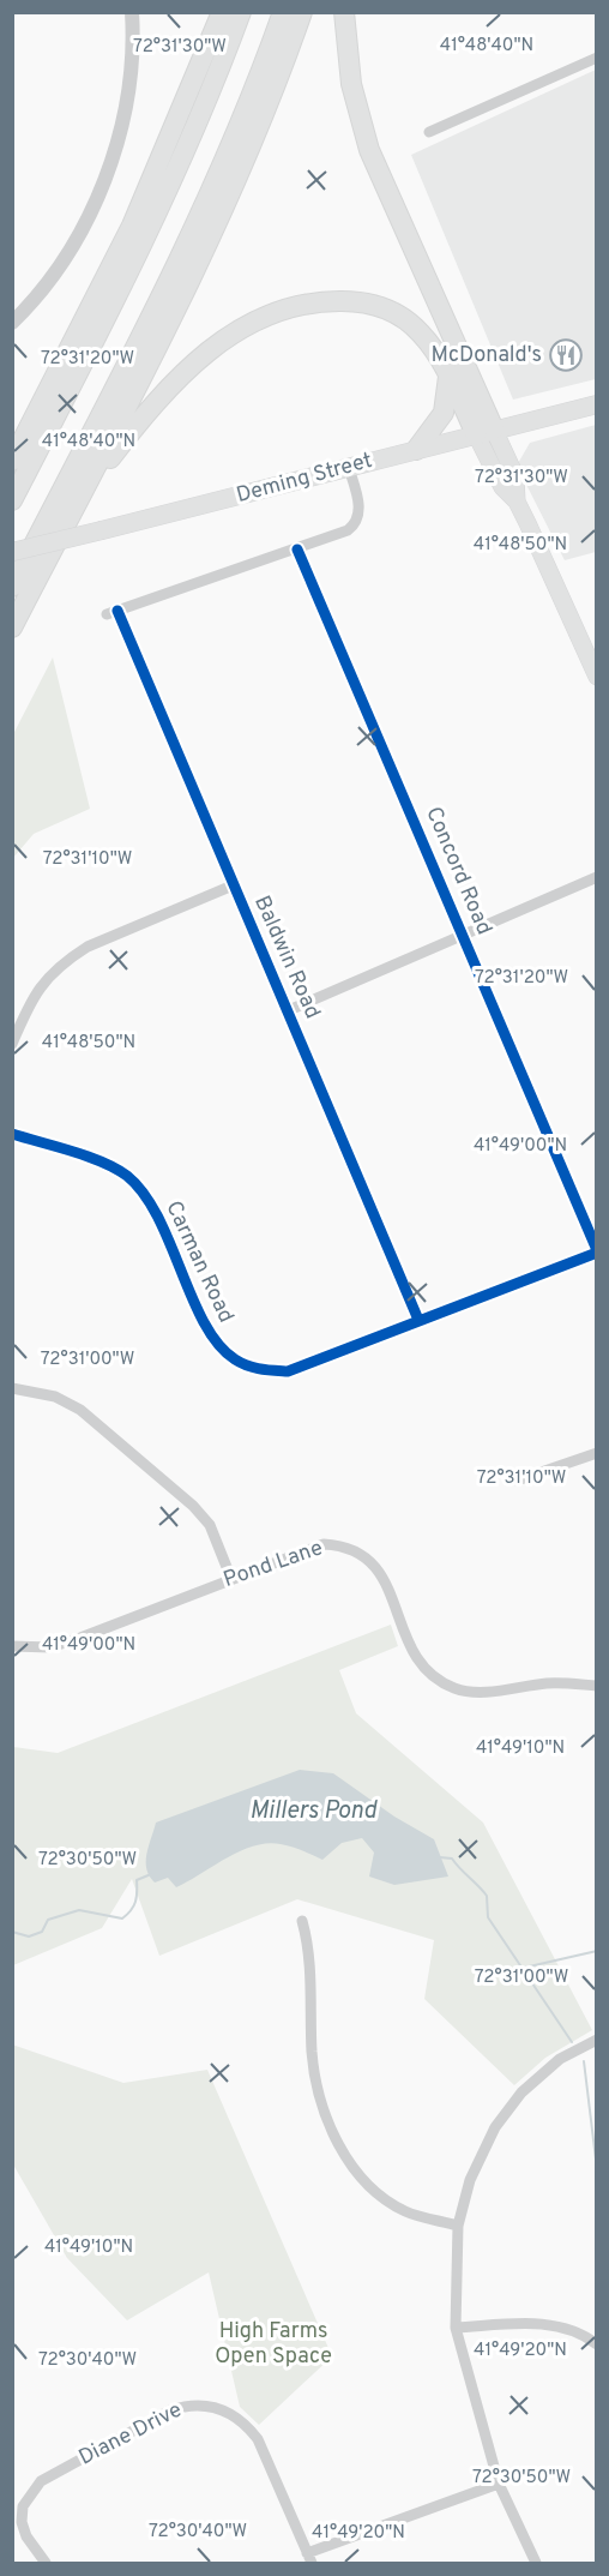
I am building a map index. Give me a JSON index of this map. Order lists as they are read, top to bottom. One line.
{"streets":{"main road":["Deming Street"],"street":["Concord Road","Baldwin Road","Carman Road","Pond Lane","Diane Drive"]},"crossings":[["Concord Road","Baldwin Road"],["Concord Road","Carman Road"],["Baldwin Road","Carman Road"]],"water":["Millers Pond"],"parks":["High Farms Open Space"],"places":{"restaurant":["McDonald's"]},"coordinates":["41°48'40\"N","72°31'30\"W","72°31'20\"W","41°48'50\"N","72°31'10\"W","41°49'00\"N","72°31'00\"W","41°49'10\"N","72°30'50\"W","41°49'20\"N","72°30'40\"W"]}
